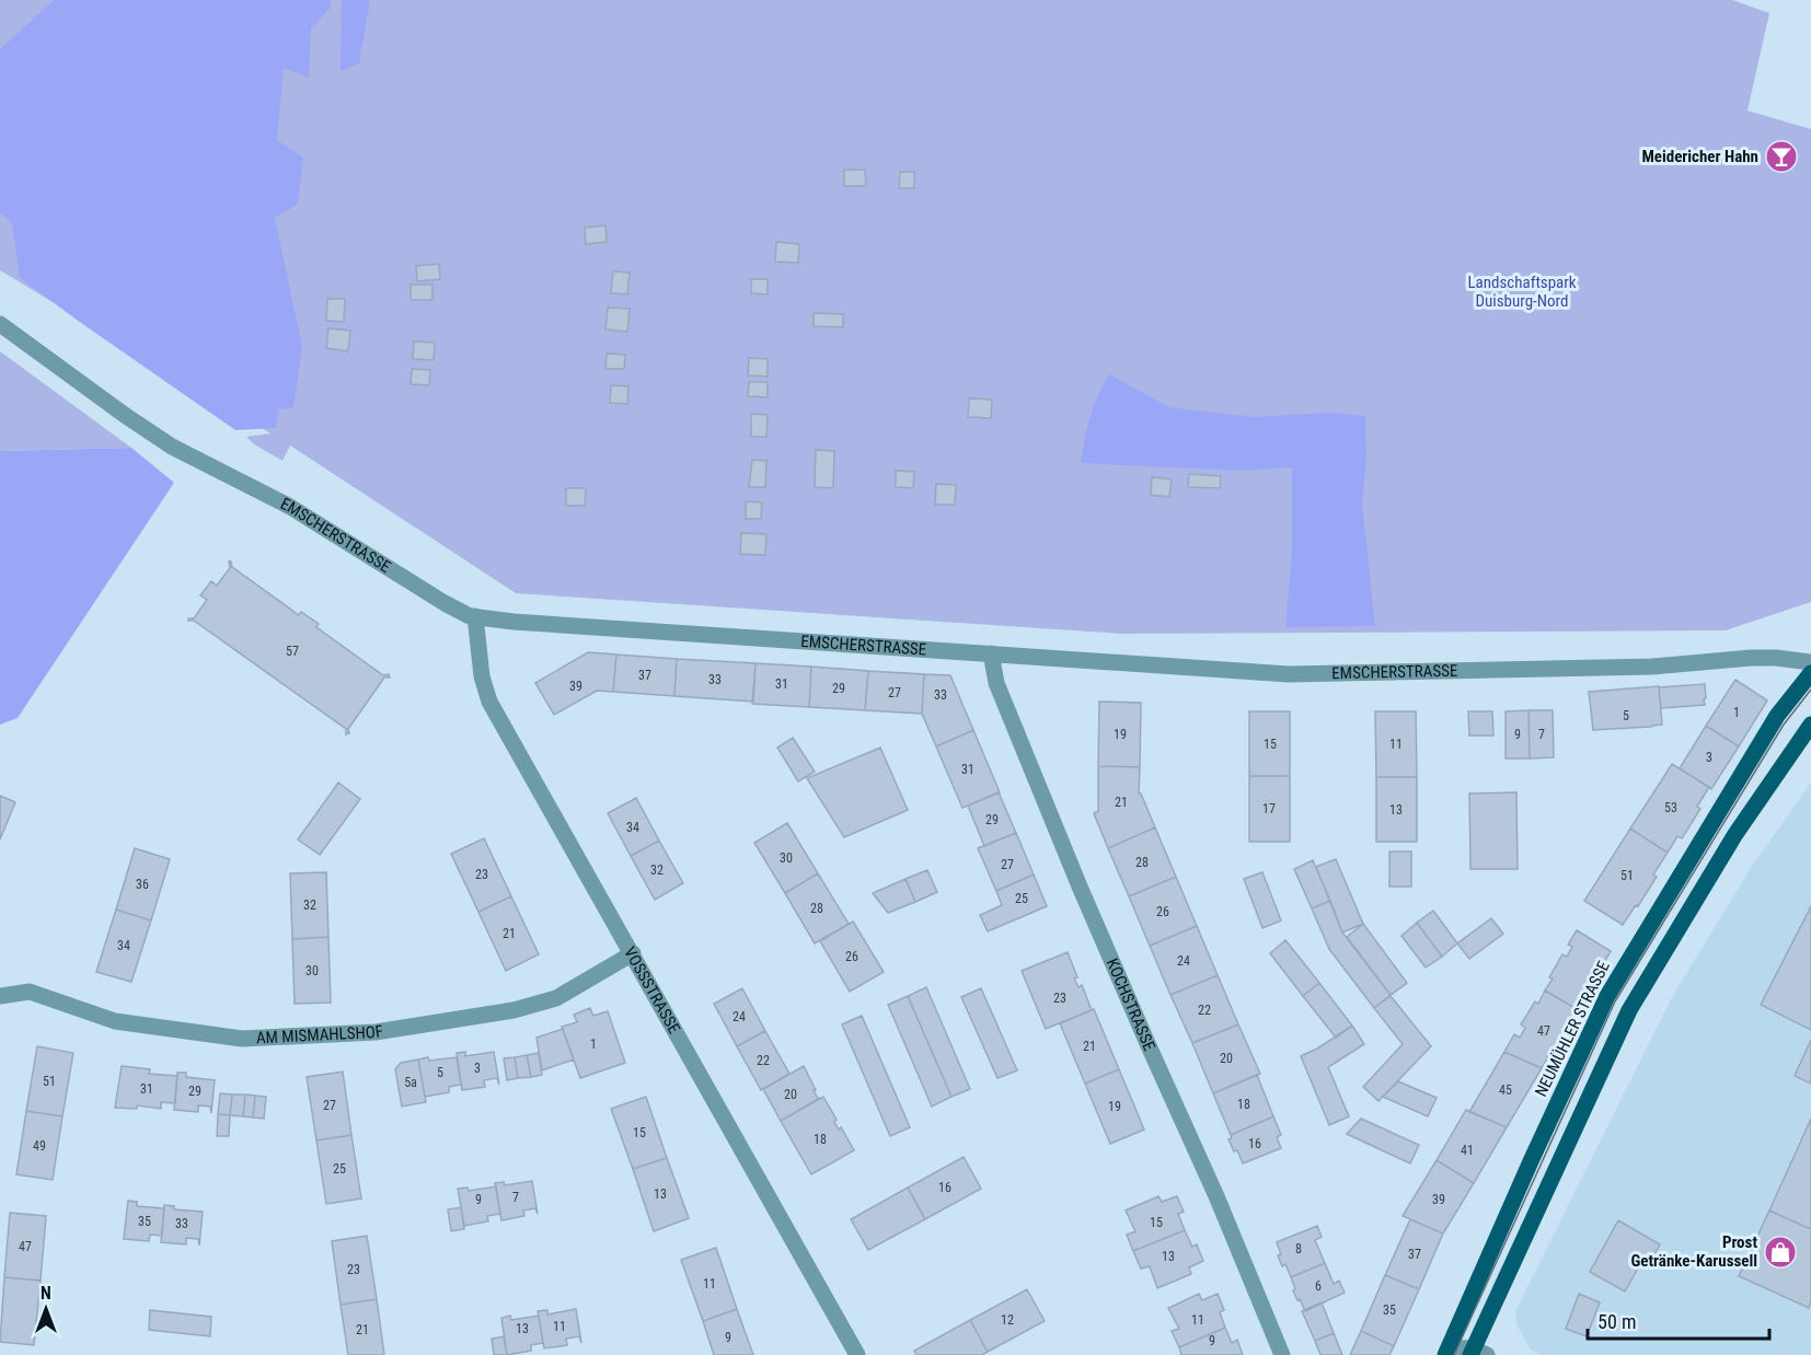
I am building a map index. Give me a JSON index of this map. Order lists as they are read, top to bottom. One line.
{"streets":{"main road":["NEUMÜHLER STRASSE"],"street":["EMSCHERSTRASSE","VOSSSTRASSE","KOCHSTRASSE","AM MISMAHLSHOF"]},"crossings":[["EMSCHERSTRASSE","VOSSSTRASSE"],["EMSCHERSTRASSE","KOCHSTRASSE"],["VOSSSTRASSE","AM MISMAHLSHOF"]],"parks":["Landschaftspark Duisburg-Nord"],"places":{"bar":["Meidericher Hahn"],"shop":["Prost Getränke-Karussell"]},"house_numbers":["57","37","33","31","39","29","27","33","1","5","19","9","7","15","11","3","31","21","53","17","13","29","34","30","28","27","32","23","51","36","25","32","28","26","21","34","26","24","30","23","22","24","47","1","21","20","22","3","5","51","5a","31","45","29","20","18","27","19","15","18","16","49","41","25","16","13","7","9","39","35","15","33","47","8","37","13","23","11","6","35","12","11","11","13","21","9","9"],"scale_bar":"50 m","north":"top"}
